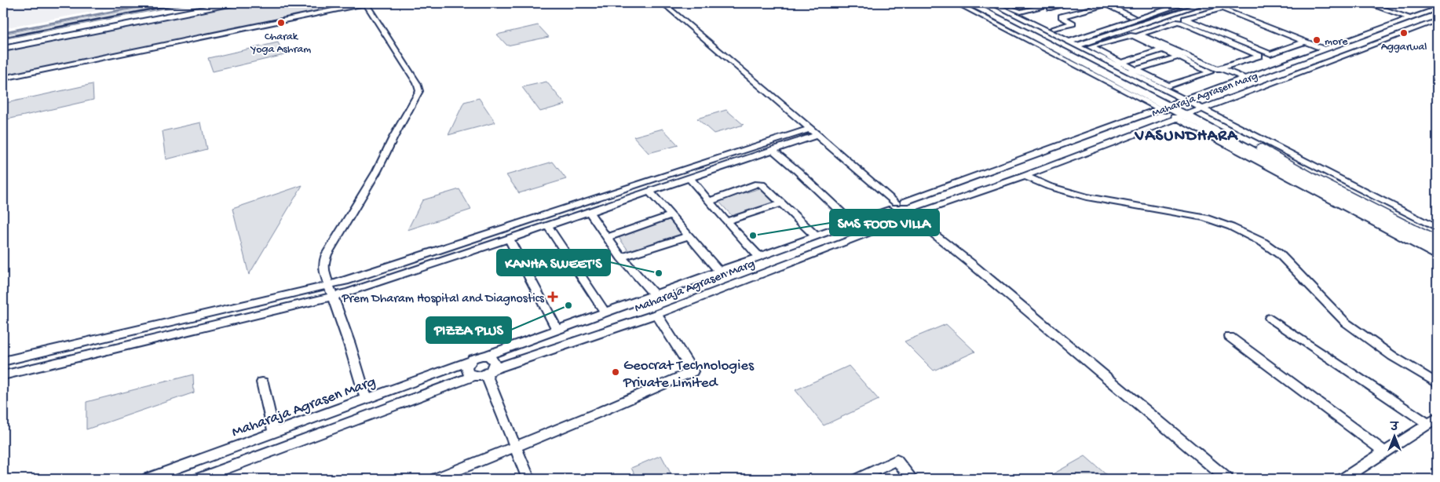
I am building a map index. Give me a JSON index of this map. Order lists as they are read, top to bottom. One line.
{"streets":{"street":["Maharaja Agrasen Marg"]},"districts":["VASUNDHARA"],"places":{"other":["Charak Yoga Ashram","Aggarwal","more","SMS FOOD VILLA","KANHA SWEET'S","PIZZA PLUS","Geocrat Technologies Private Limited"],"health":["Prem Dharam Hospital and Diagnostics"]},"north":"top"}
